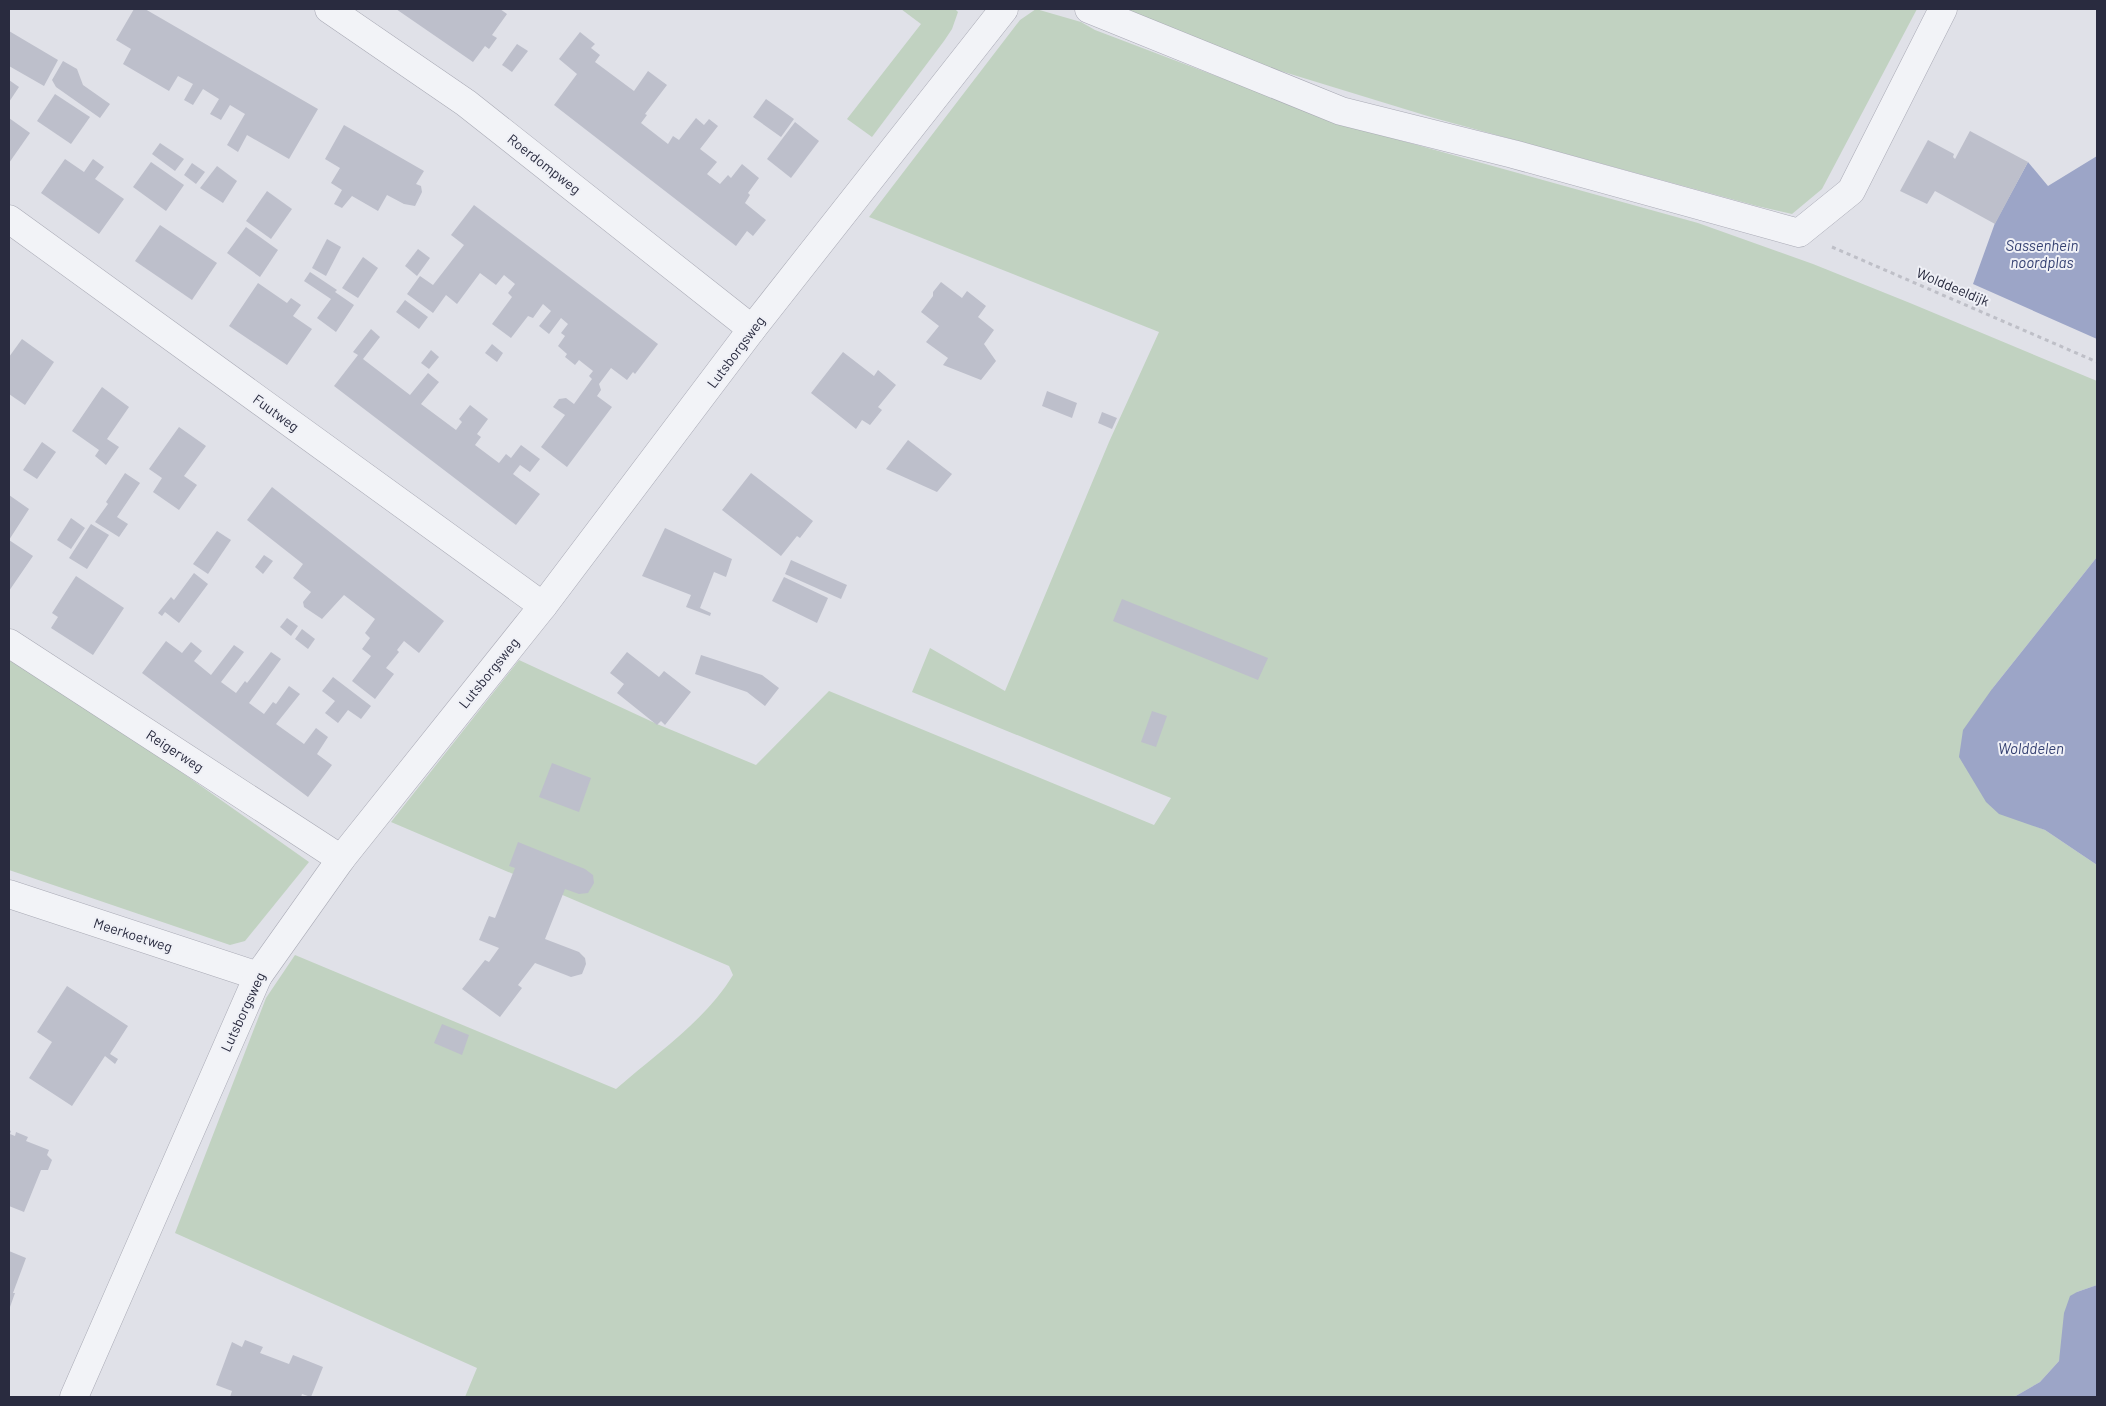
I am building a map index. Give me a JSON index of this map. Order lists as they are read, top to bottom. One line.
{"streets":{"street":["Roerdompweg","Lutsborgsweg","Fuutweg","Reigerweg","Meerkoetweg"],"path":["Wolddeeldijk"]},"crossings":[["Roerdompweg","Lutsborgsweg"],["Lutsborgsweg","Fuutweg"],["Lutsborgsweg","Reigerweg"],["Lutsborgsweg","Meerkoetweg"]],"water":["Sassenhein noordplas","Wolddelen"]}
